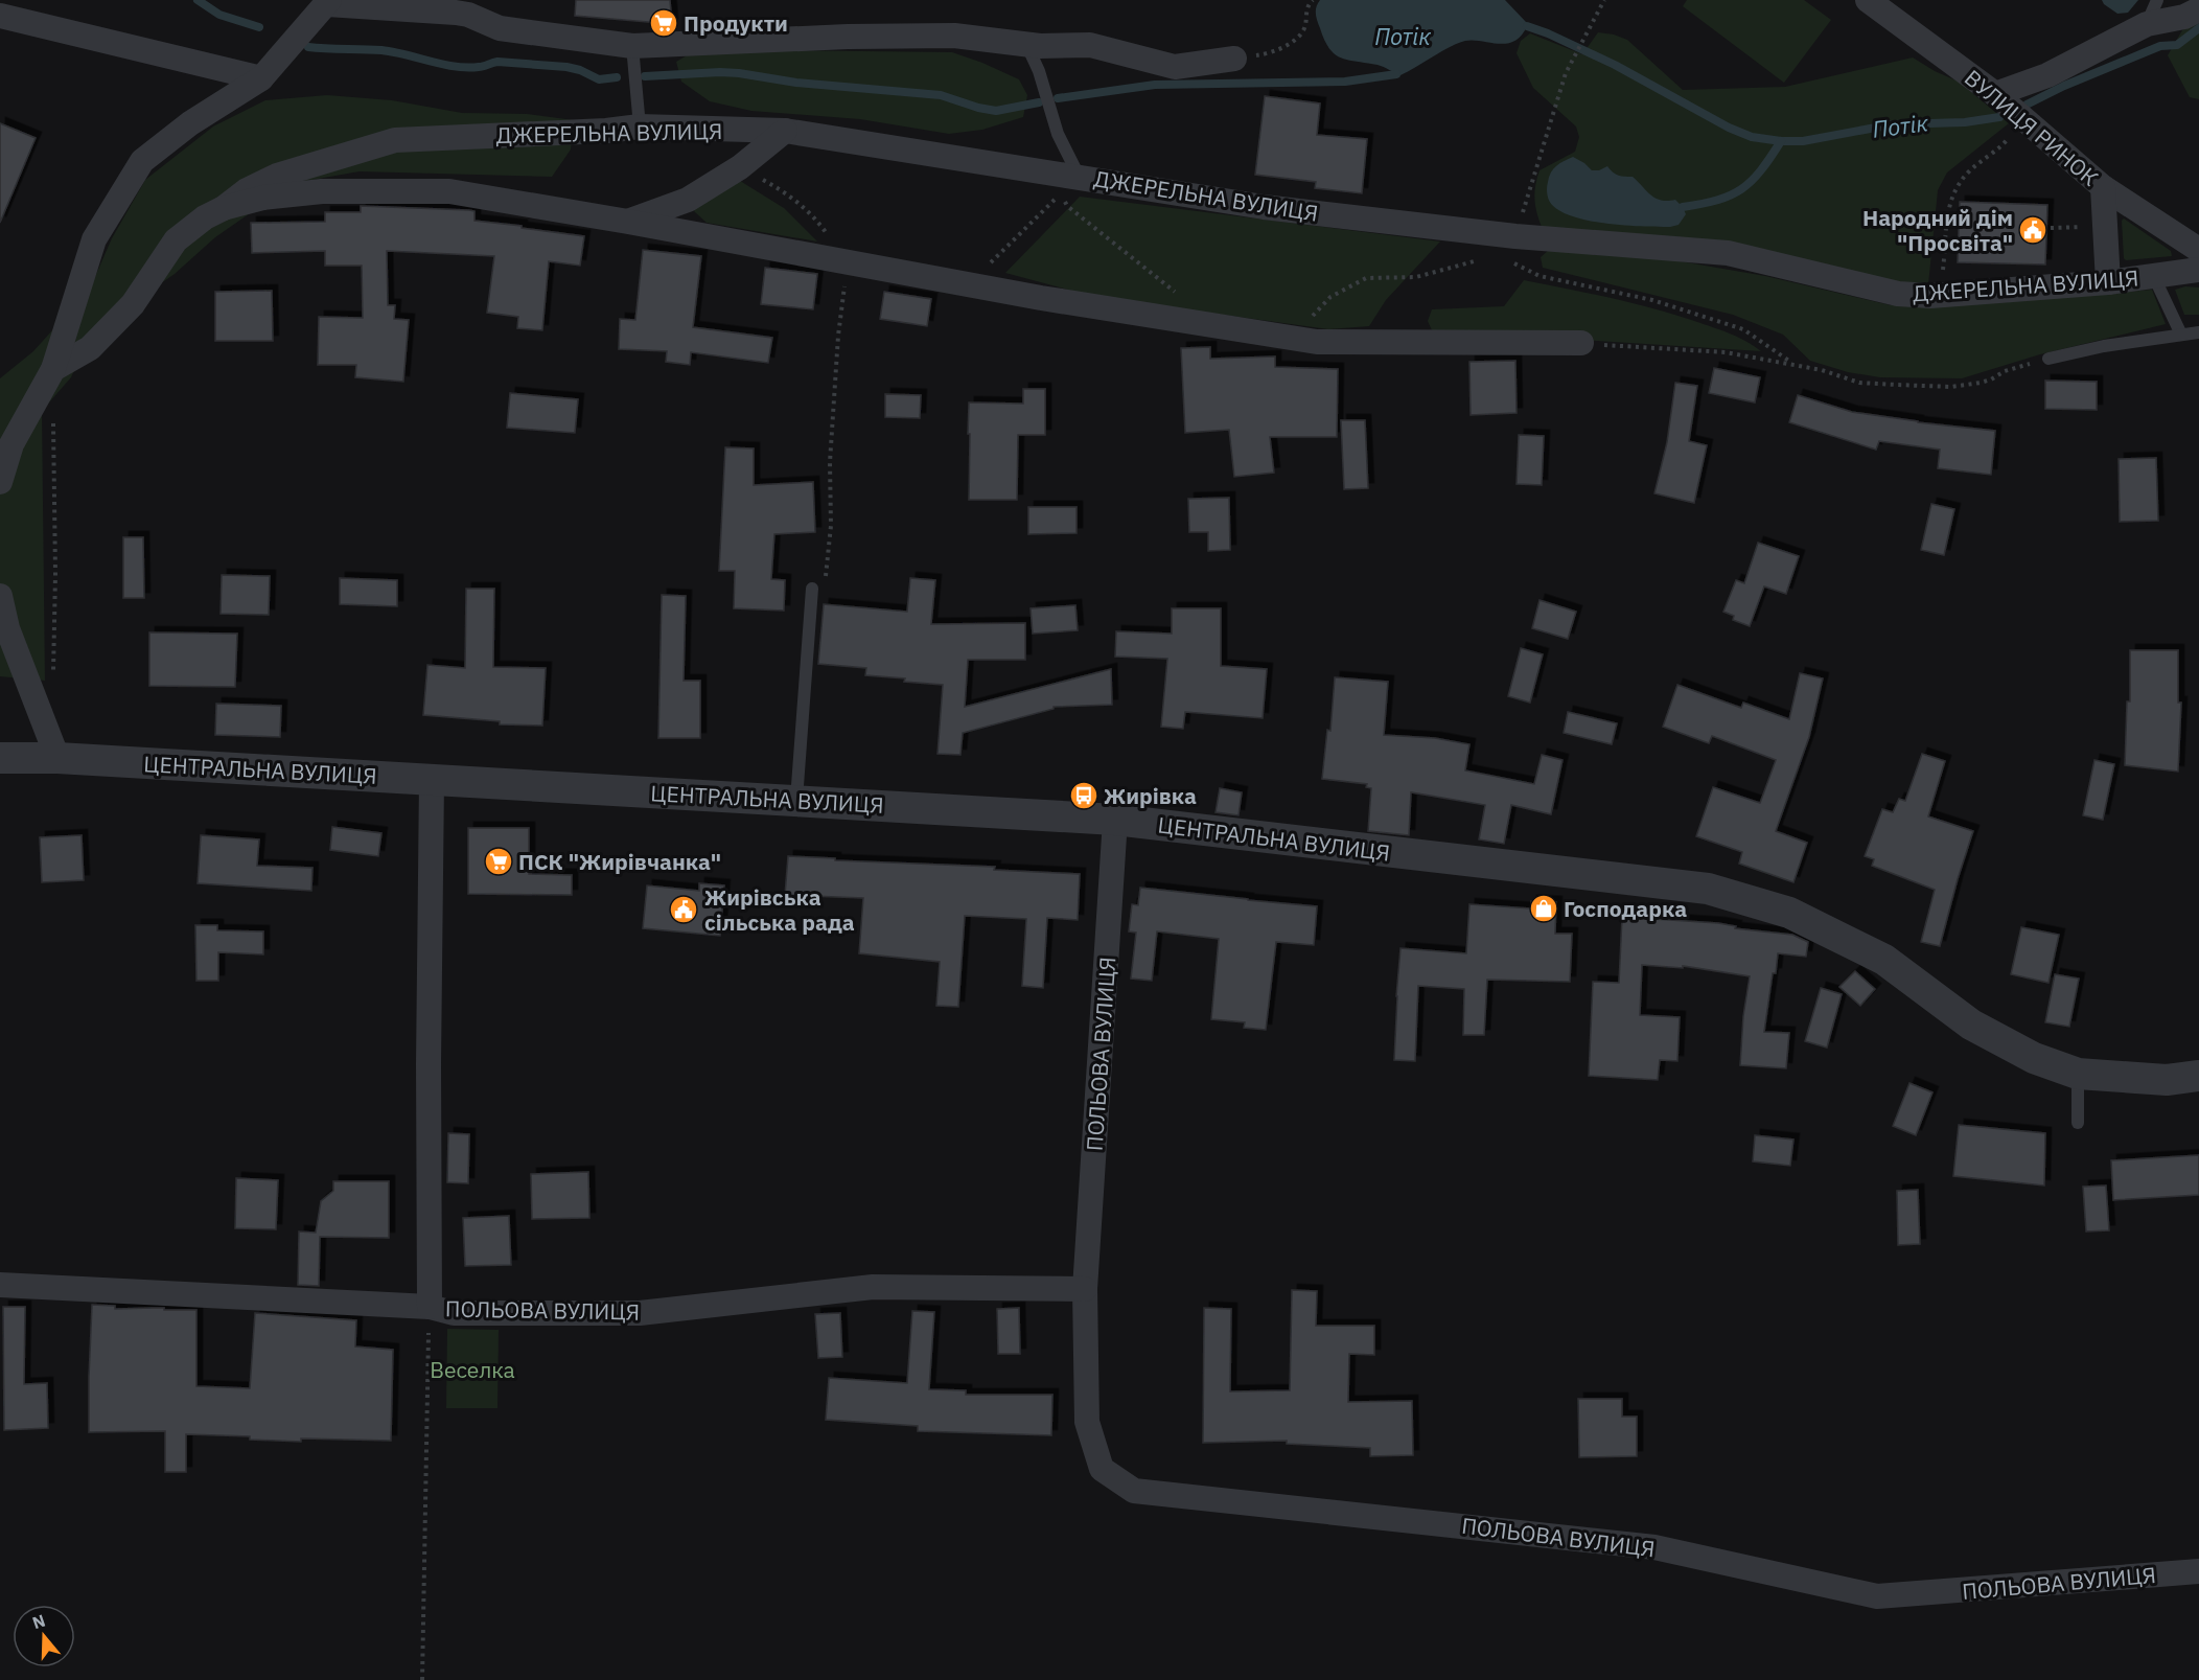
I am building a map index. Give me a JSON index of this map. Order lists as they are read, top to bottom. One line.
{"streets":{"street":["ВУЛИЦЯ РИНОК","ДЖЕРЕЛЬНА ВУЛИЦЯ","ЦЕНТРАЛЬНА ВУЛИЦЯ","ПОЛЬОВА ВУЛИЦЯ"]},"crossings":[["ЦЕНТРАЛЬНА ВУЛИЦЯ","ПОЛЬОВА ВУЛИЦЯ"]],"water":["Потік"],"parks":["Веселка"],"places":{"supermarket":["Продукти","ПСК \"Жирівчанка\""],"public building":["Народний дім \"Просвіта\"","Жирівська сільська рада"],"bus stop":["Жирівка"],"shop":["Господарка"]},"north":"top"}
